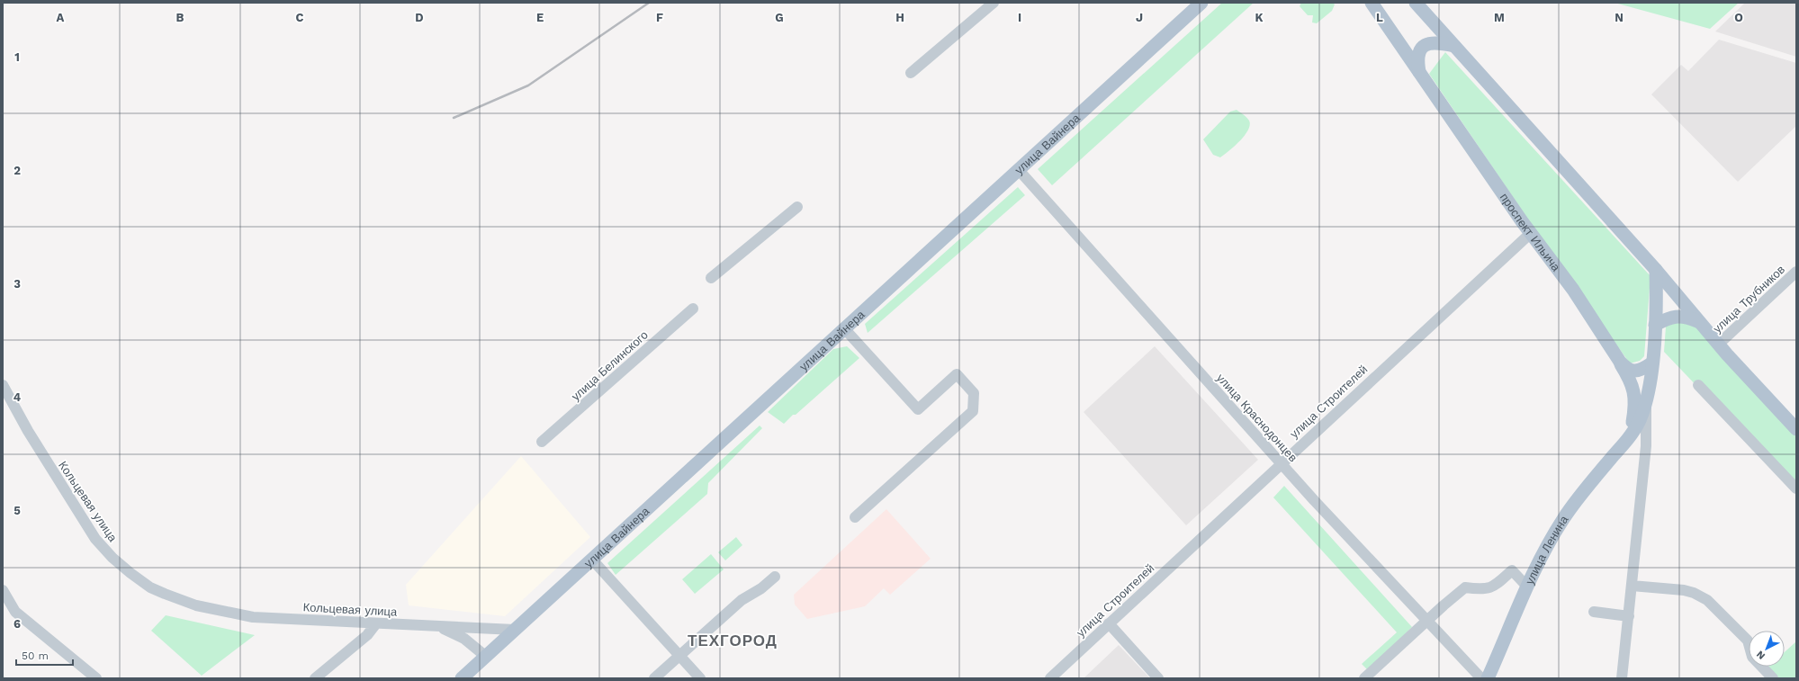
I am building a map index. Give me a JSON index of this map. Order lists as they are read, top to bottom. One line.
{"streets":{"main road":["улица Вайнера","проспект Ильича","улица Ленина"],"street":["улица Трубников","улица Белинского","улица Строителей","улица Краснодонцев","Кольцевая улица"]},"crossings":[["улица Вайнера","улица Краснодонцев"],["улица Вайнера","Кольцевая улица"],["проспект Ильича","улица Строителей"],["проспект Ильича","улица Ленина"],["улица Строителей","улица Краснодонцев"]],"districts":["ТЕХГОРОД"],"scale_bar":"50 m","north":"bottom left","grid":{"columns":["A","B","C","D","E","F","G","H","I","J","K","L","M","N","O"],"rows":["1","2","3","4","5","6"]}}
